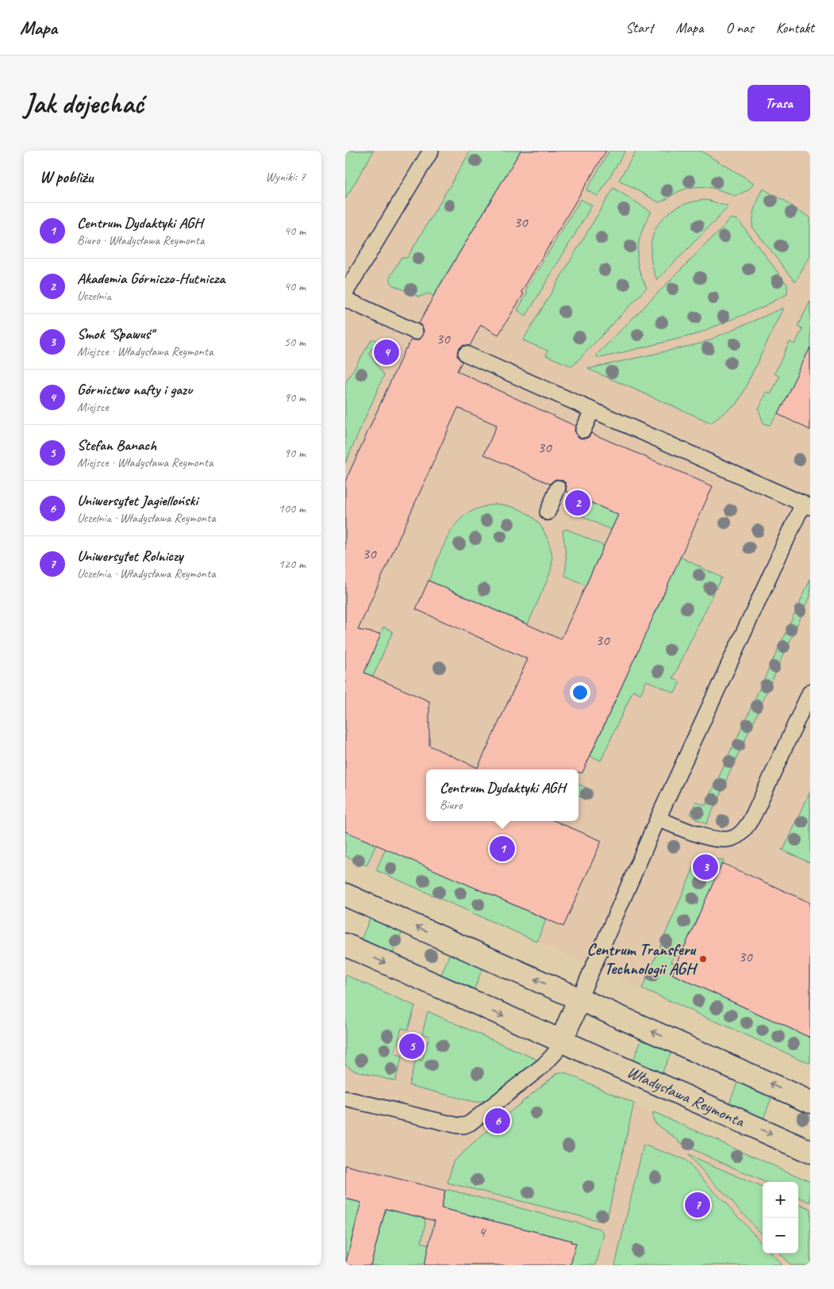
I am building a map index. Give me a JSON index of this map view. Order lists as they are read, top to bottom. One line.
{"streets":{"street":["Władysława Reymonta"]},"places":["Centrum Transferu Technologii AGH"],"house_numbers":["30","30","30","30","30","30","4"],"page":{"header":"Mapa","nav":["Start","Mapa","O nas","Kontakt"],"buttons":"Trasa","title":"Jak dojechać","heading":["W pobliżu","Wyniki: 7"],"list":[{"mark":"1","name":"Centrum Dydaktyki AGH","note":"Biuro · Władysława Reymonta","value":"40 m"},{"mark":"2","name":"Akademia Górniczo-Hutnicza","note":"Uczelnia","value":"40 m"},{"mark":"3","name":"Smok \"Spawuś\"","note":"Miejsce · Władysława Reymonta","value":"50 m"},{"mark":"4","name":"Górnictwo nafty i gazu","note":"Miejsce","value":"90 m"},{"mark":"5","name":"Stefan Banach","note":"Miejsce · Władysława Reymonta","value":"90 m"},{"mark":"6","name":"Uniwersytet Jagielloński","note":"Uczelnia · Władysława Reymonta","value":"100 m"},{"mark":"7","name":"Uniwersytet Rolniczy","note":"Uczelnia · Władysława Reymonta","value":"120 m"}],"pins":["4","2","1","3","5","6","7"],"popup":["Centrum Dydaktyki AGH","Biuro"],"map_buttons":["+","−"]}}
